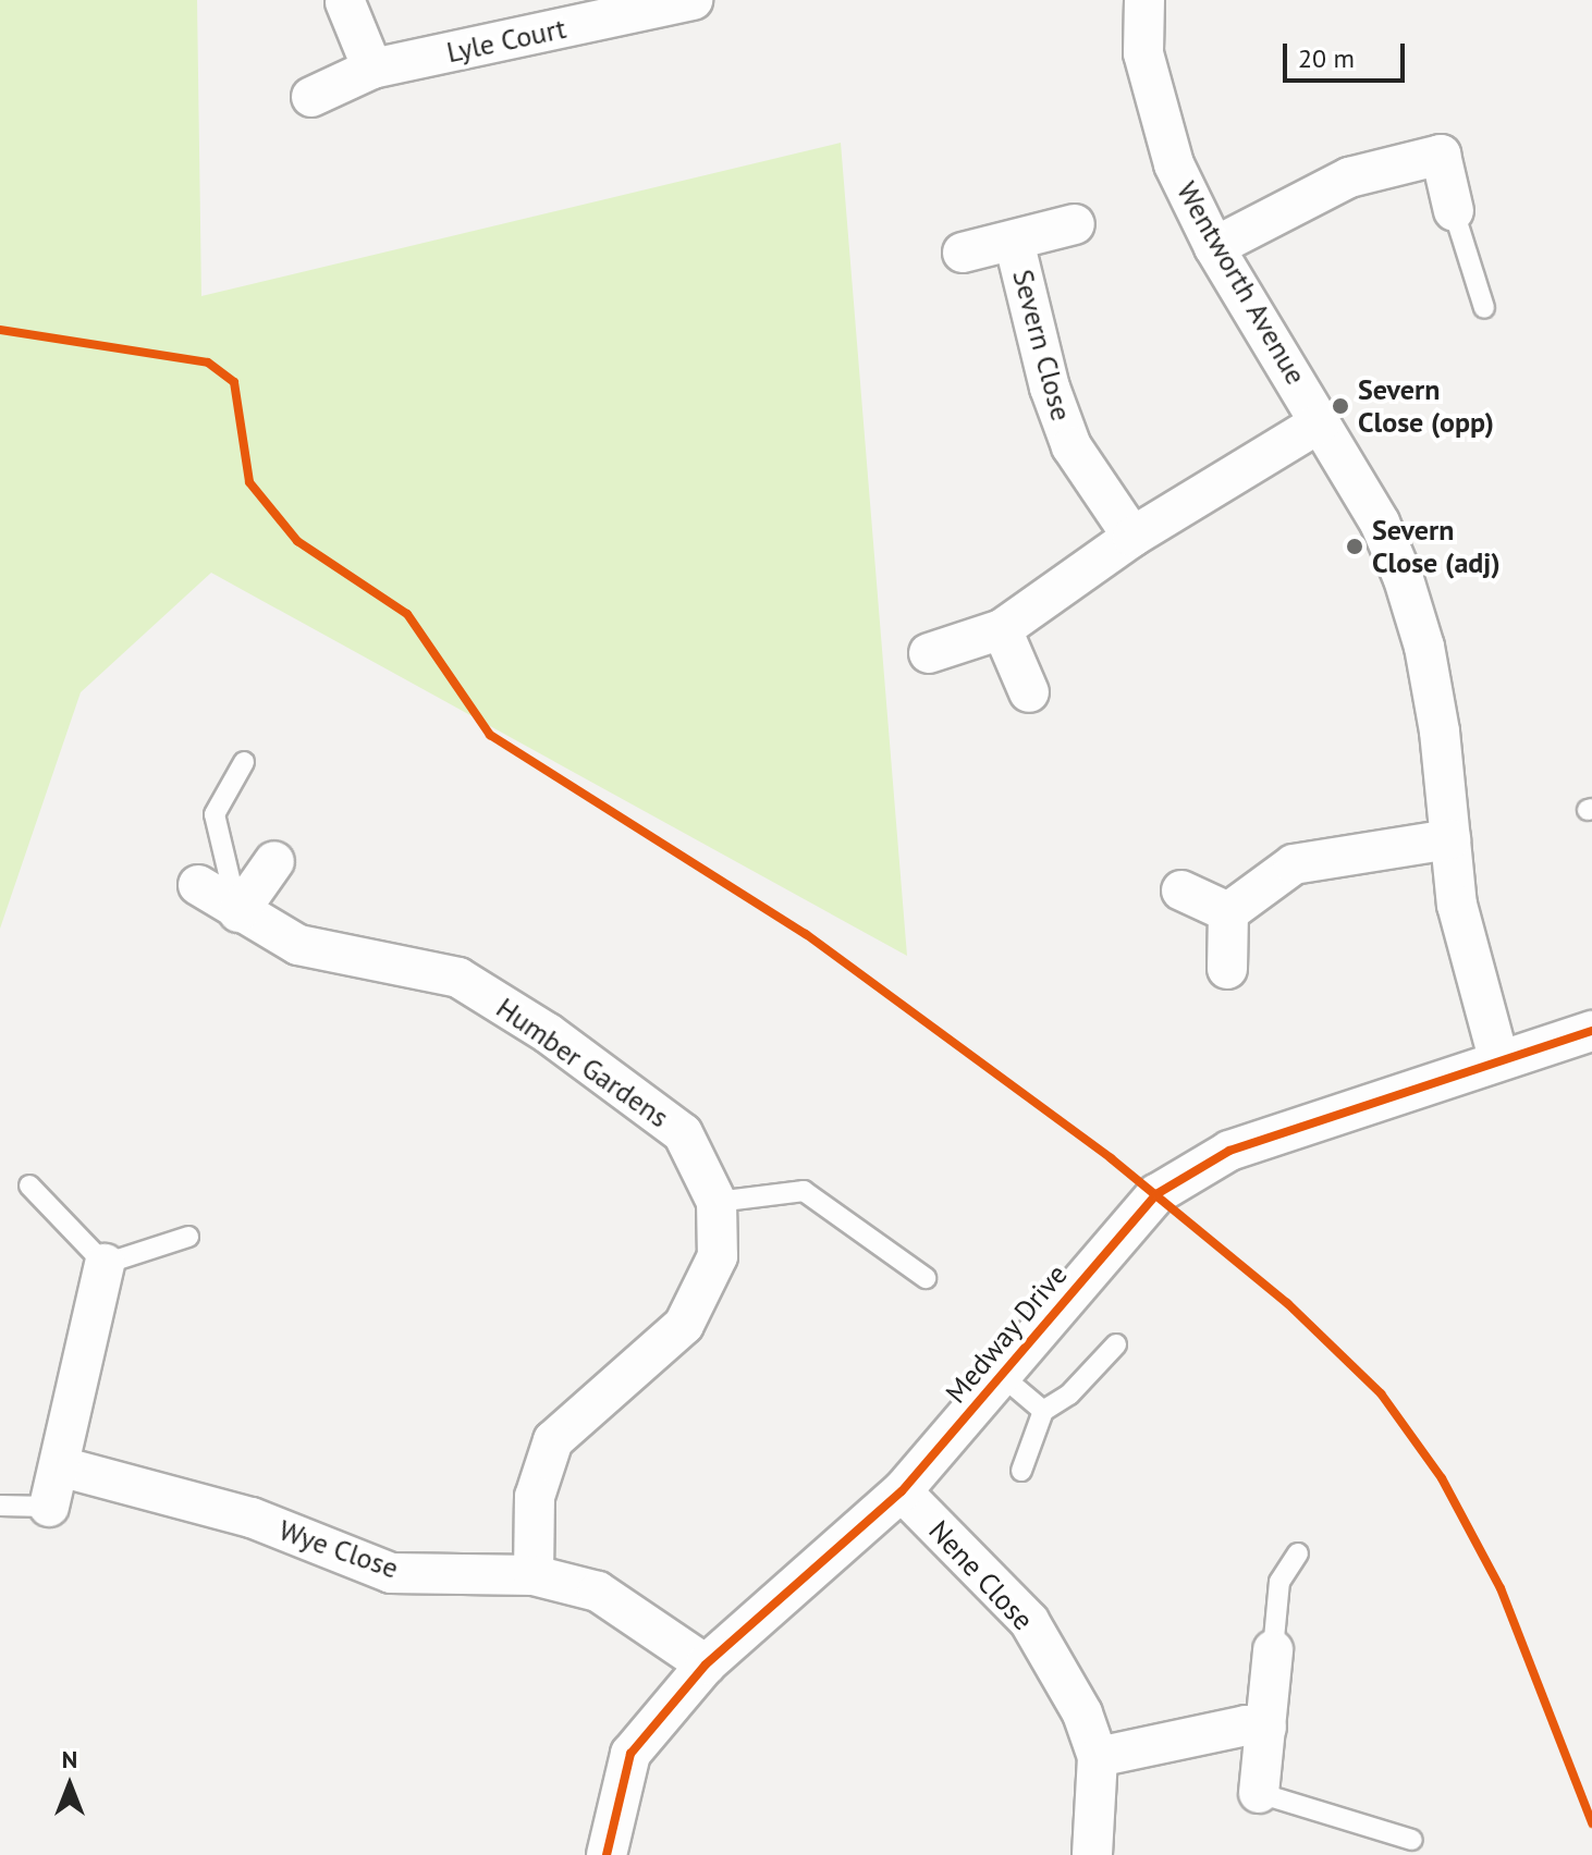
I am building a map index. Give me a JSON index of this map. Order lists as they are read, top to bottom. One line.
{"streets":{"street":["Lyle Court","Wentworth Avenue","Severn Close","Humber Gardens","Medway Drive","Wye Close","Nene Close"]},"crossings":[["Wentworth Avenue","Medway Drive"],["Humber Gardens","Wye Close"],["Medway Drive","Wye Close"],["Medway Drive","Nene Close"]],"places":["Severn Close (opp)","Severn Close (adj)"],"scale_bar":"20 m","north":"top"}
